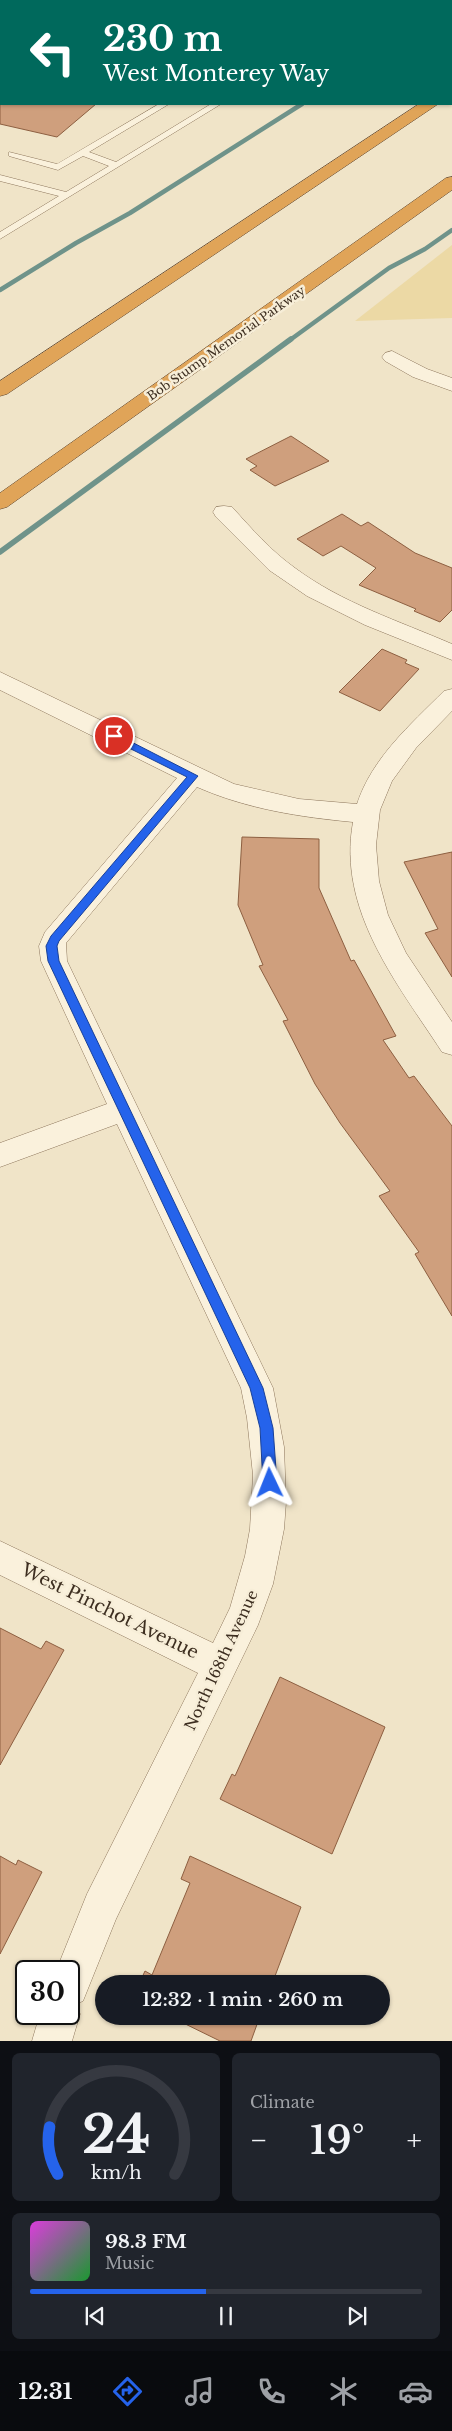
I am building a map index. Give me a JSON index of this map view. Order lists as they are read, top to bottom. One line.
{"streets":{"highway":["Bob Stump Memorial Parkway"],"street":["West Pinchot Avenue","North 168th Avenue"]},"crossings":[["West Pinchot Avenue","North 168th Avenue"]],"page":{"turn":["230 m","West Monterey Way"],"limit":"30","trip":"12:32 · 1 min · 260 m","tile":"Climate","heat":["−","19°","+"],"song":["98.3 FM","Music"],"tabs":"12:31","gauge":["24","km/h"]}}
